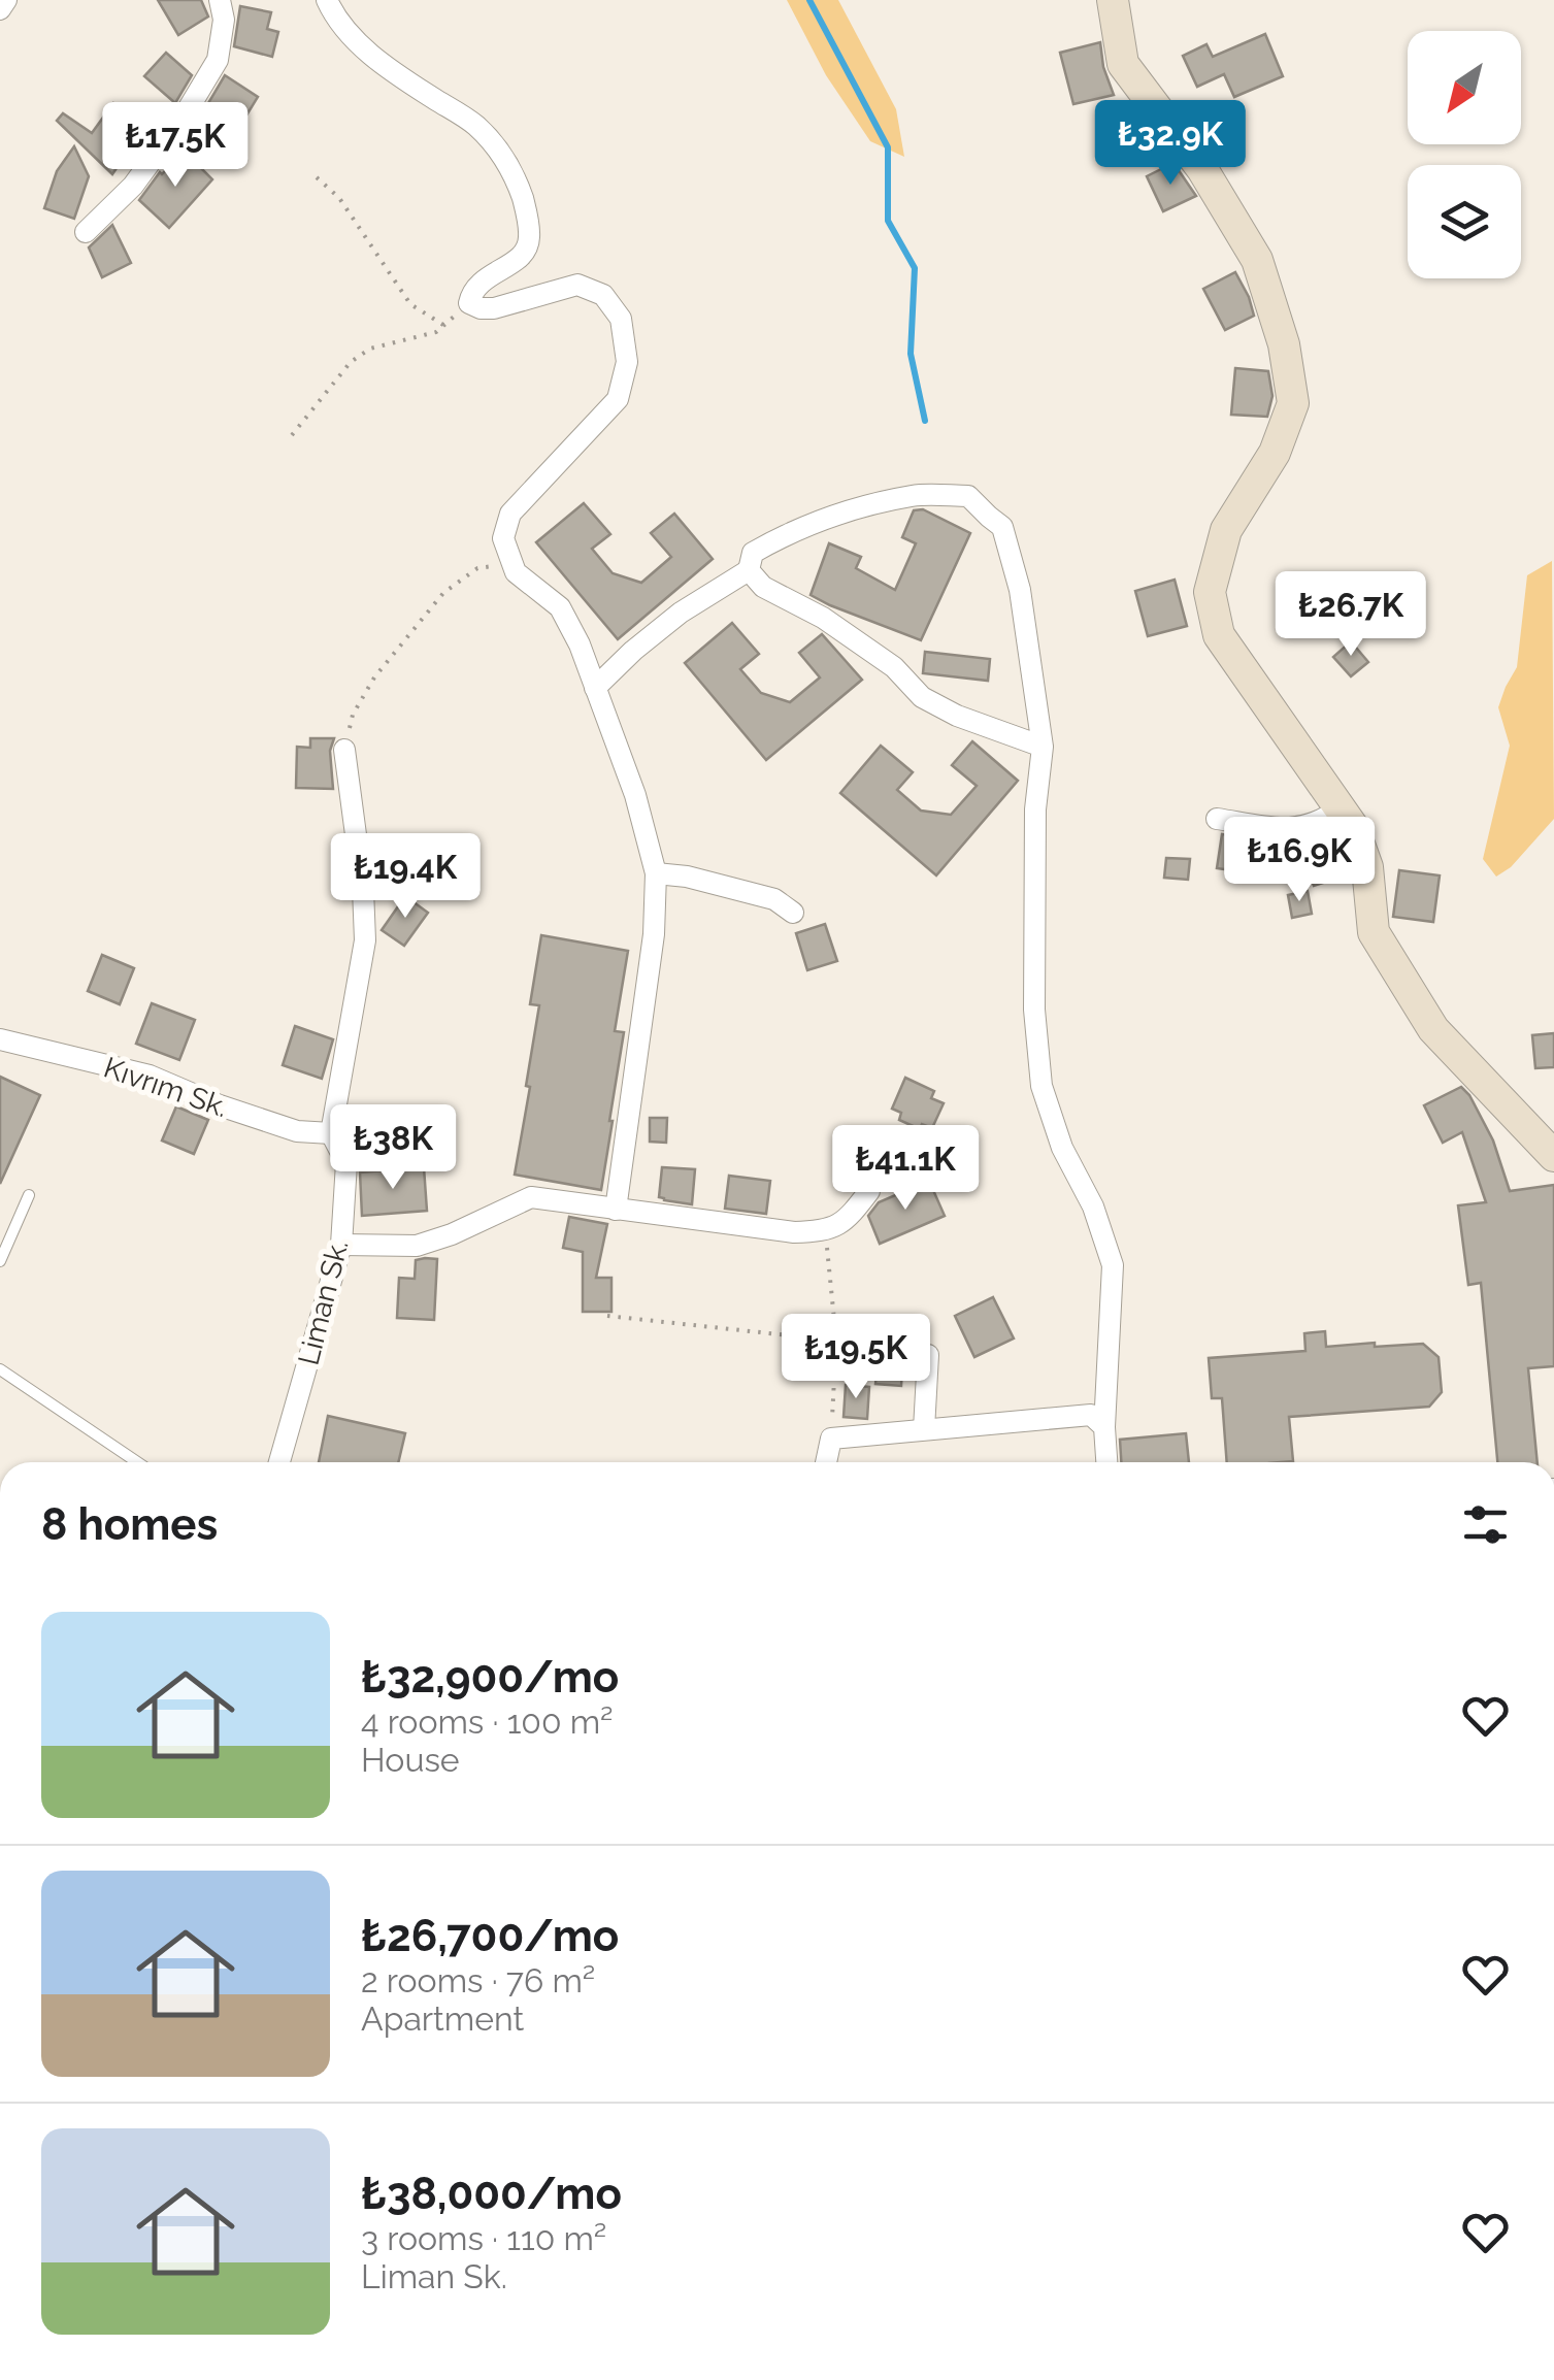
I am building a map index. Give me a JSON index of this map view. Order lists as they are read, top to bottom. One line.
{"streets":{"street":["Kıvrım Sk.","Liman Sk."]},"crossings":[["Kıvrım Sk.","Liman Sk."]],"north":"bottom left","page":{"price":["₺32.9K","₺17.5K","₺26.7K","₺16.9K","₺19.4K","₺38K","₺41.1K","₺19.5K"],"heading":"8 homes","list":[{"name":"₺32,900/mo","note":"4 rooms · 100 m² · House"},{"name":"₺26,700/mo","note":"2 rooms · 76 m² · Apartment"},{"name":"₺38,000/mo","note":"3 rooms · 110 m² · Liman Sk."}]}}
